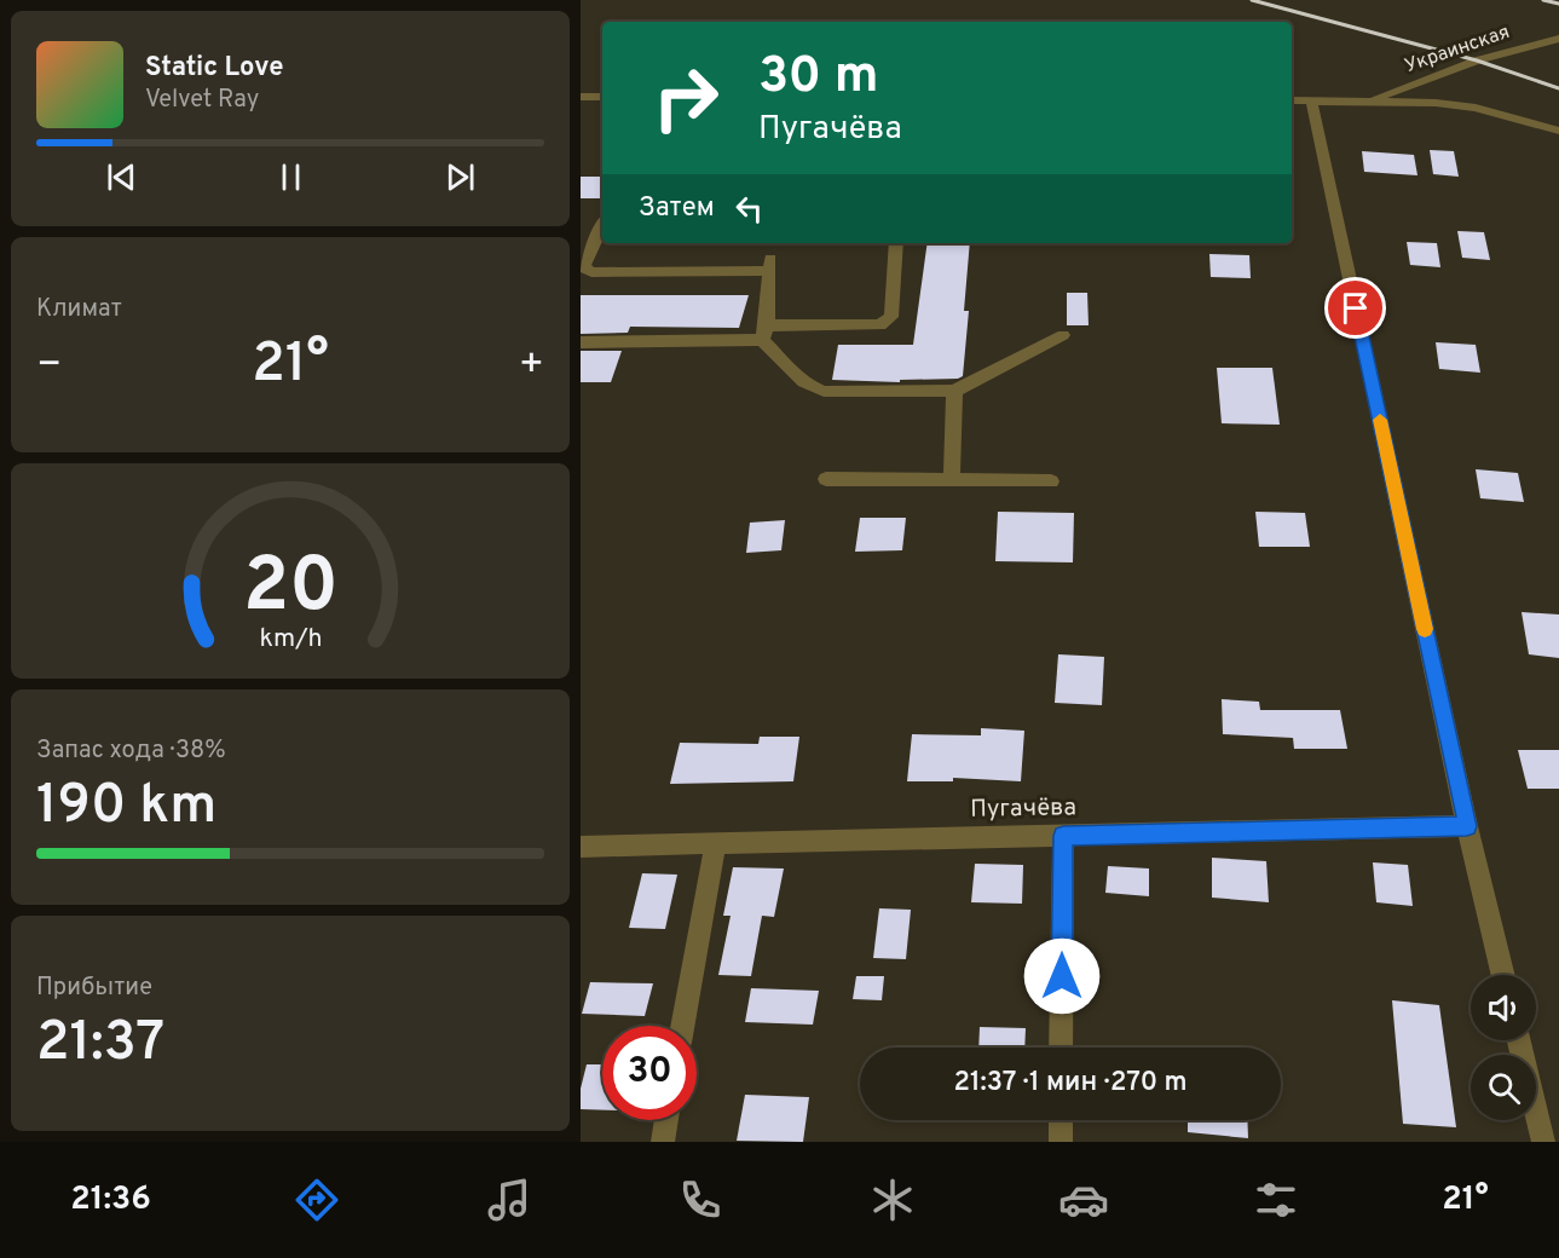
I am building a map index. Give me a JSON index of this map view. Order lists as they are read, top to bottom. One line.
{"streets":{"street":["Украинская","Пугачёва"]},"page":{"turn":["30 m","Пугачёва"],"song":["Static Love","Velvet Ray"],"then":"Затем","tile":["Климат",["Запас хода · 38%","190 km"],["Прибытие","21:37"]],"heat":["−","21°","+"],"limit":"30","trip":"21:37 · 1 мин · 270 m","tabs":["21:36","21°"],"gauge":["20","km/h"]}}
